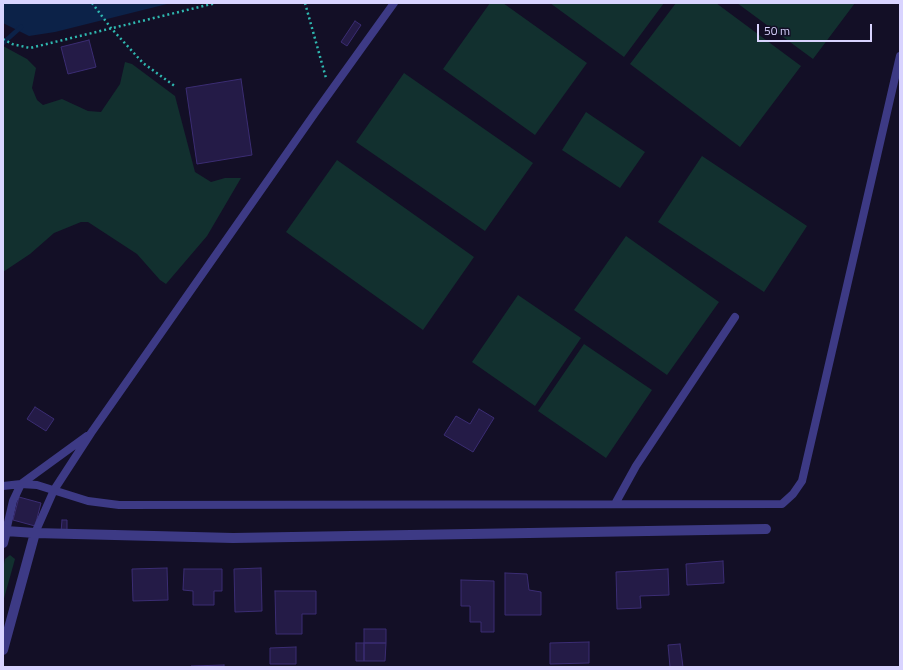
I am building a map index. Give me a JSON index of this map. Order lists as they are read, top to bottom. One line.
{"scale_bar":"50 m"}
